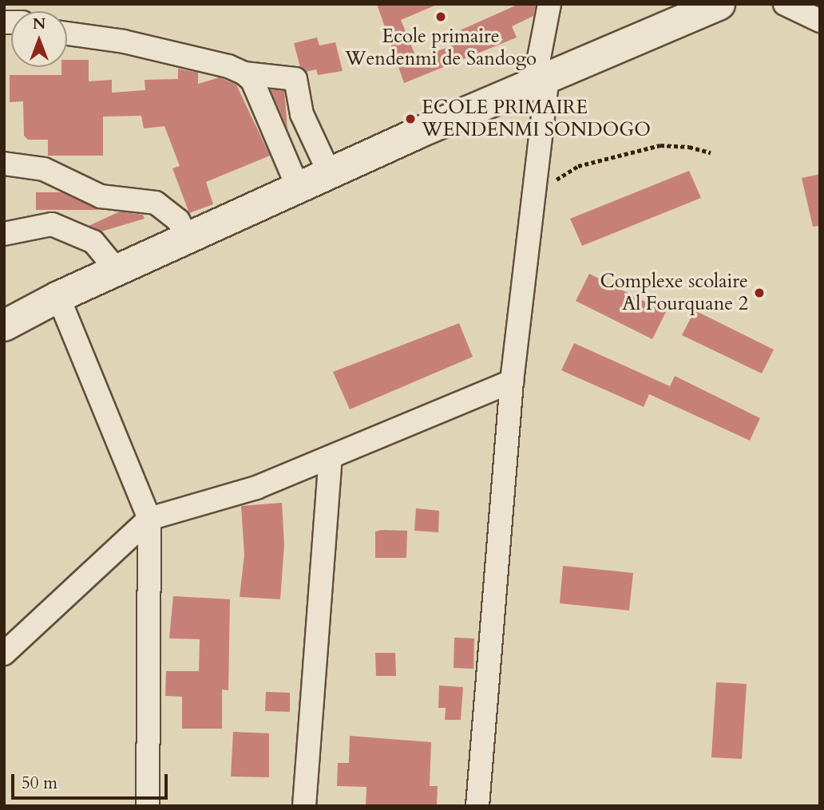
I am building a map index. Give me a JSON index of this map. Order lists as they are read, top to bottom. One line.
{"places":["Ecole primaire Wendenmi de Sandogo","ECOLE PRIMAIRE WENDENMI SONDOGO","Complexe scolaire Al Fourquane 2"],"scale_bar":"50 m","north":"top"}
